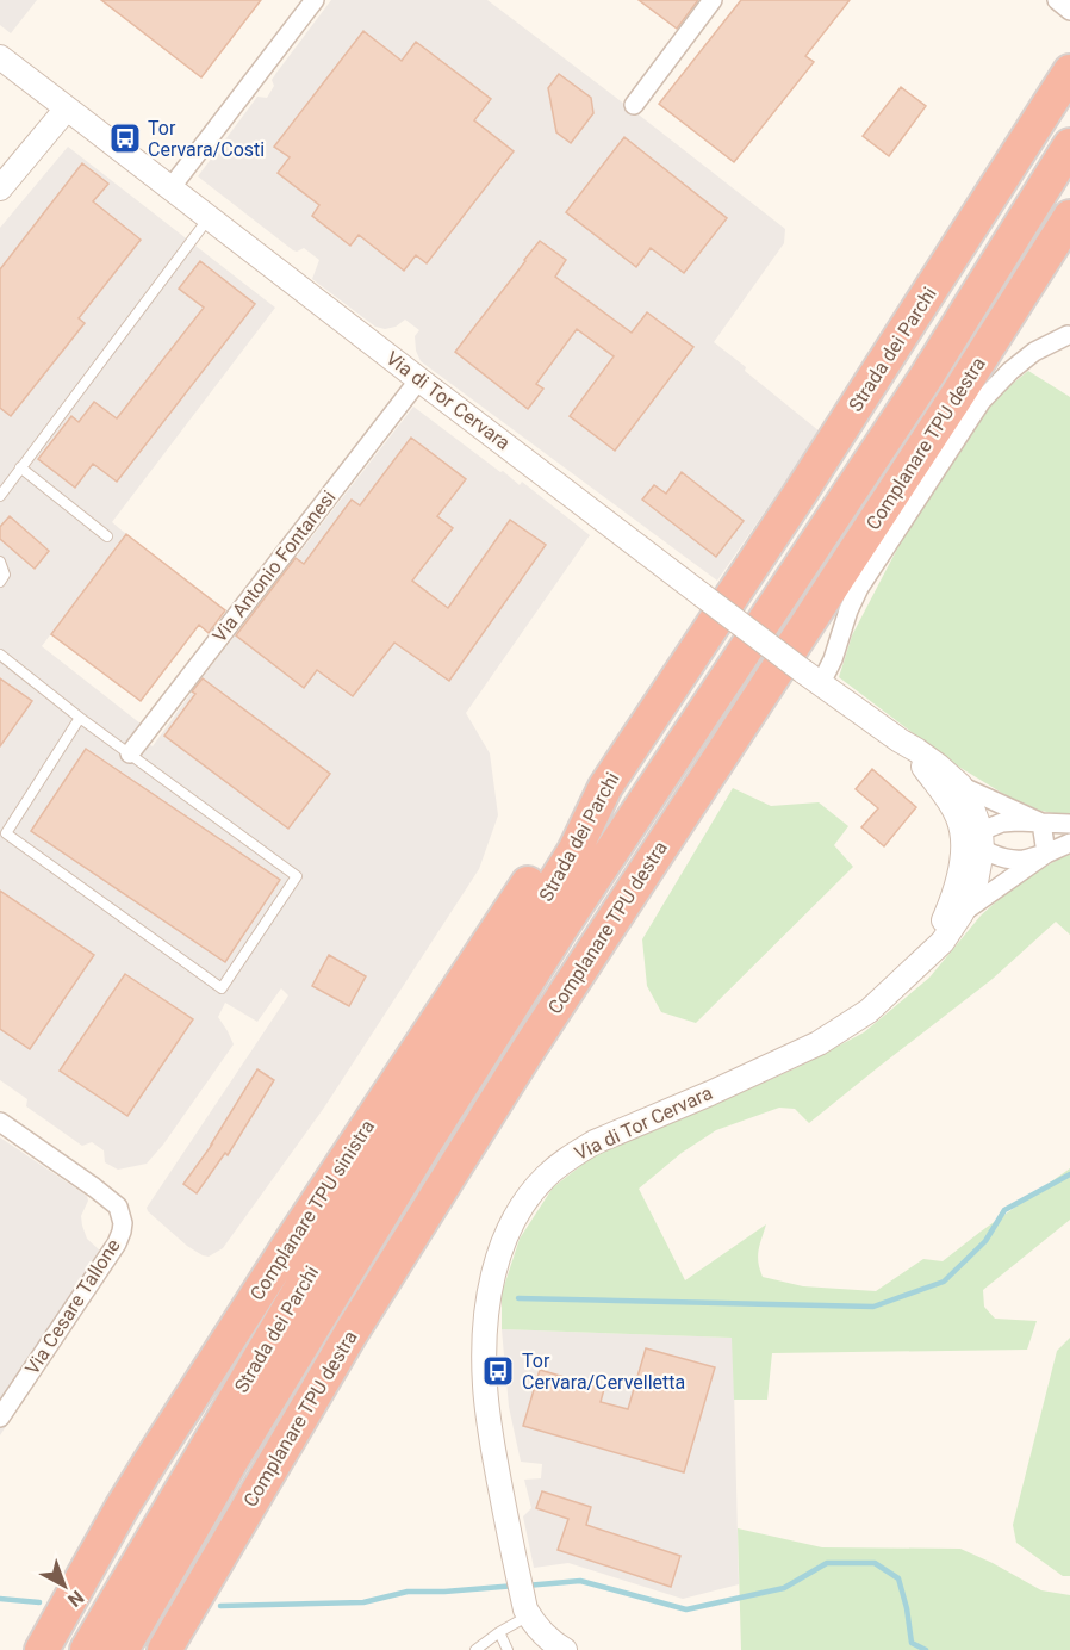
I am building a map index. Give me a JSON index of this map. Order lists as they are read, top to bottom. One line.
{"streets":{"highway":["Strada dei Parchi","Complanare TPU destra","Complanare TPU sinistra"],"street":["Via di Tor Cervara","Via Antonio Fontanesi","Via Cesare Tallone"]},"crossings":[["Strada dei Parchi","Complanare TPU sinistra"],["Via di Tor Cervara","Via Antonio Fontanesi"]],"places":{"bus stop":["Tor Cervara/Costi","Tor Cervara/Cervelletta"]},"north":"bottom right"}
